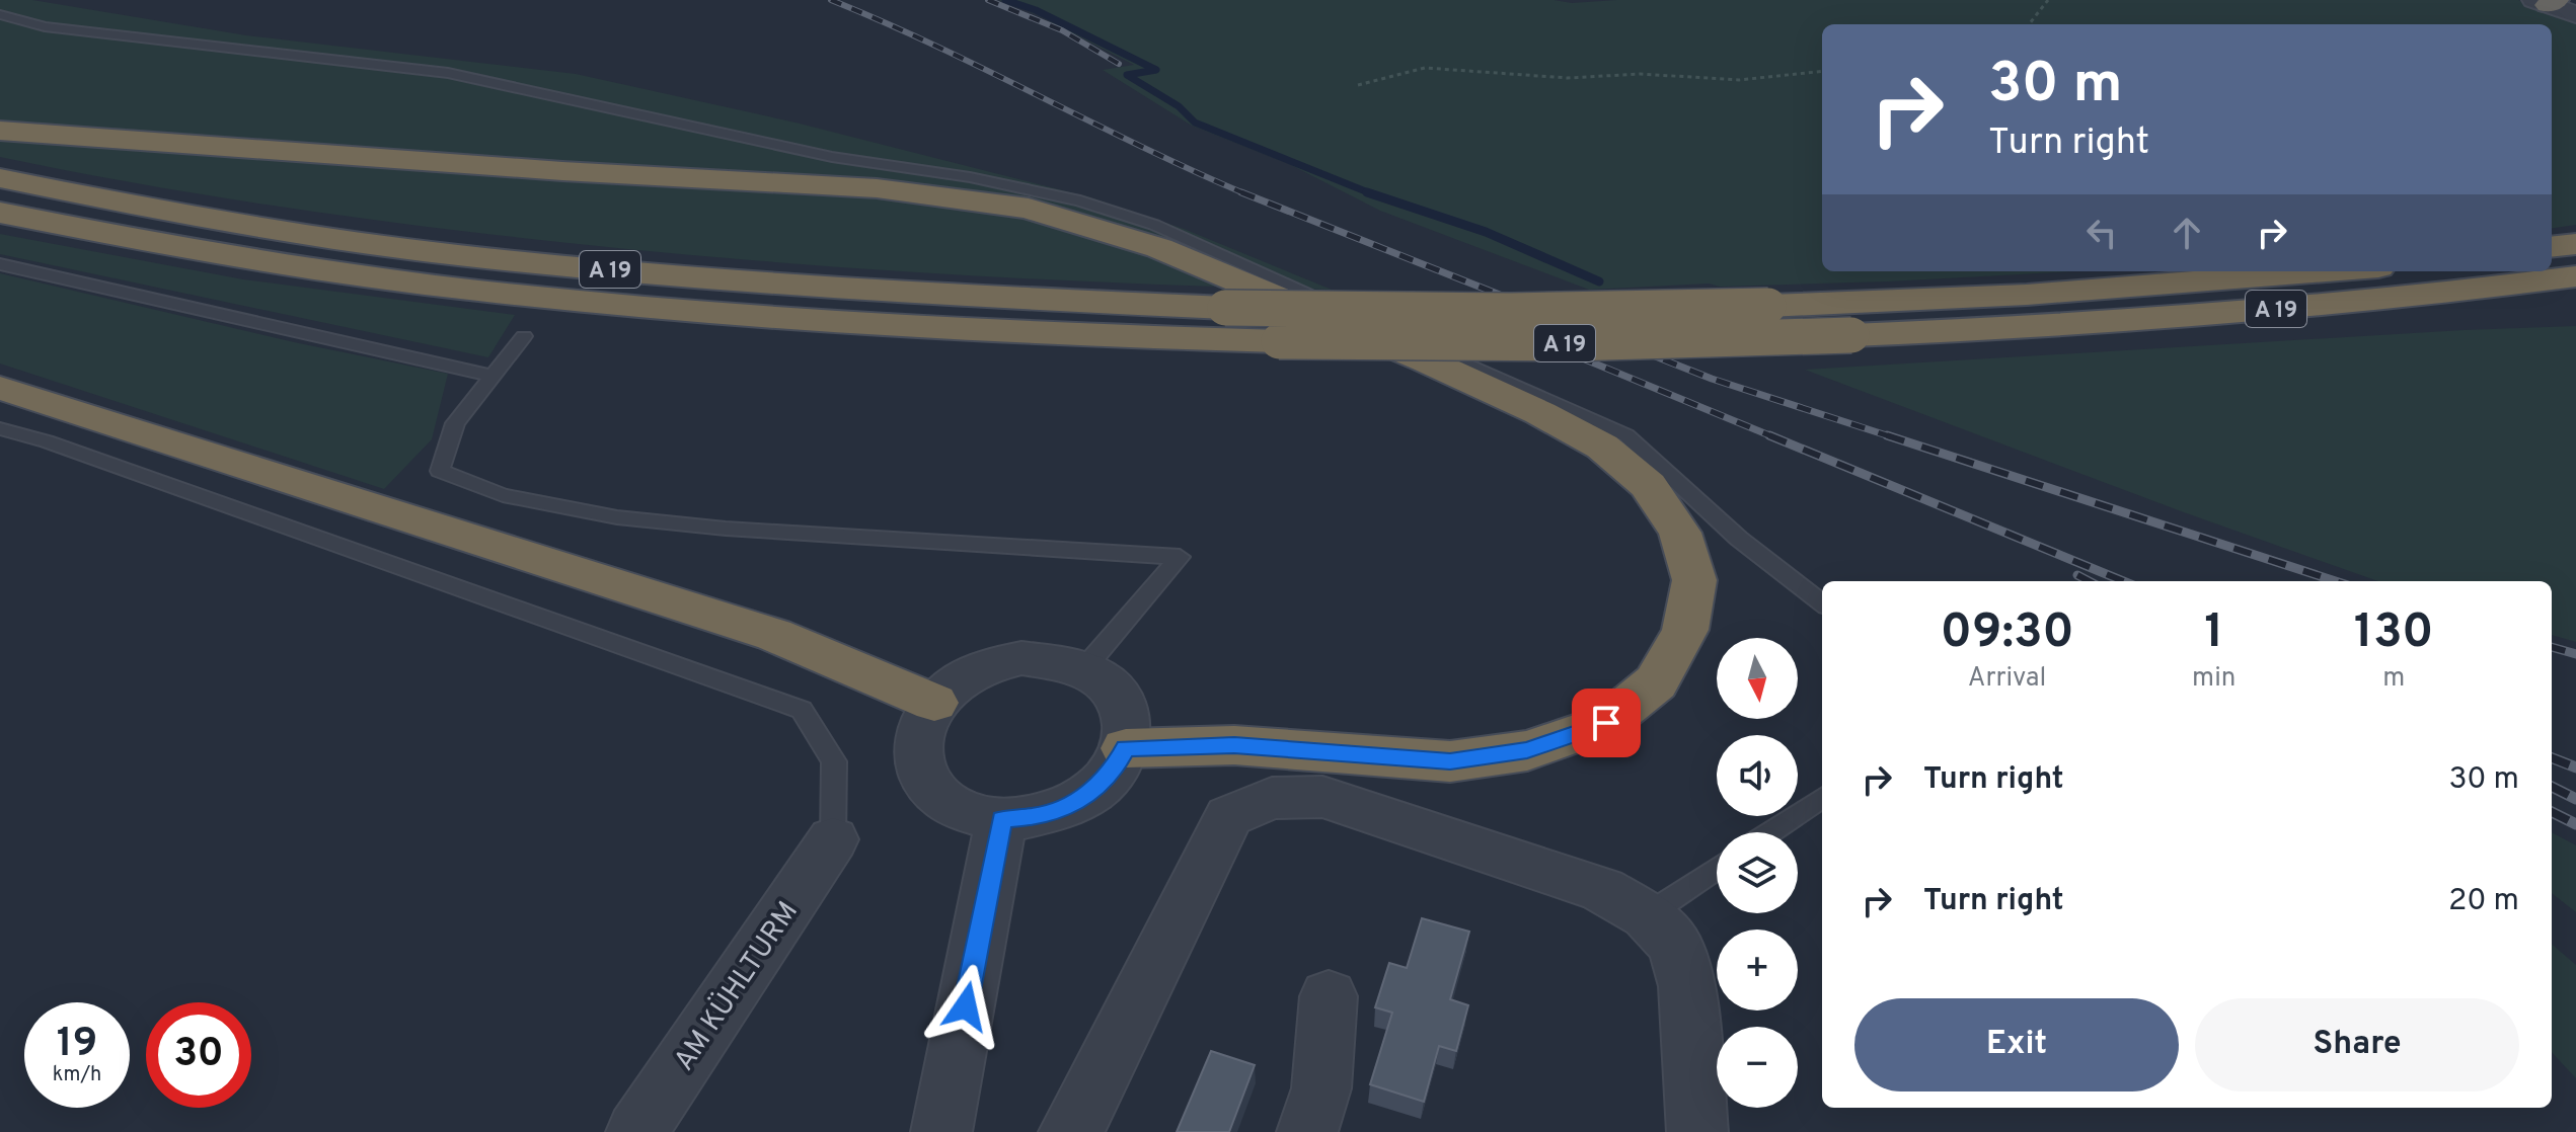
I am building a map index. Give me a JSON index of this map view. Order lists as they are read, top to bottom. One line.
{"streets":{"highway":["A 19"],"street":["AM KÜHLTURM"]},"north":"bottom","page":{"turn":["30 m","Turn right"],"eta":["09:30","Arrival","1","min","130","m"],"map_buttons":["+","−"],"list":[{"name":"Turn right","value":"30 m"},{"name":"Turn right","value":"20 m"}],"buttons":["Exit","Share"],"speed":"19 km/h","limit":"30"}}
